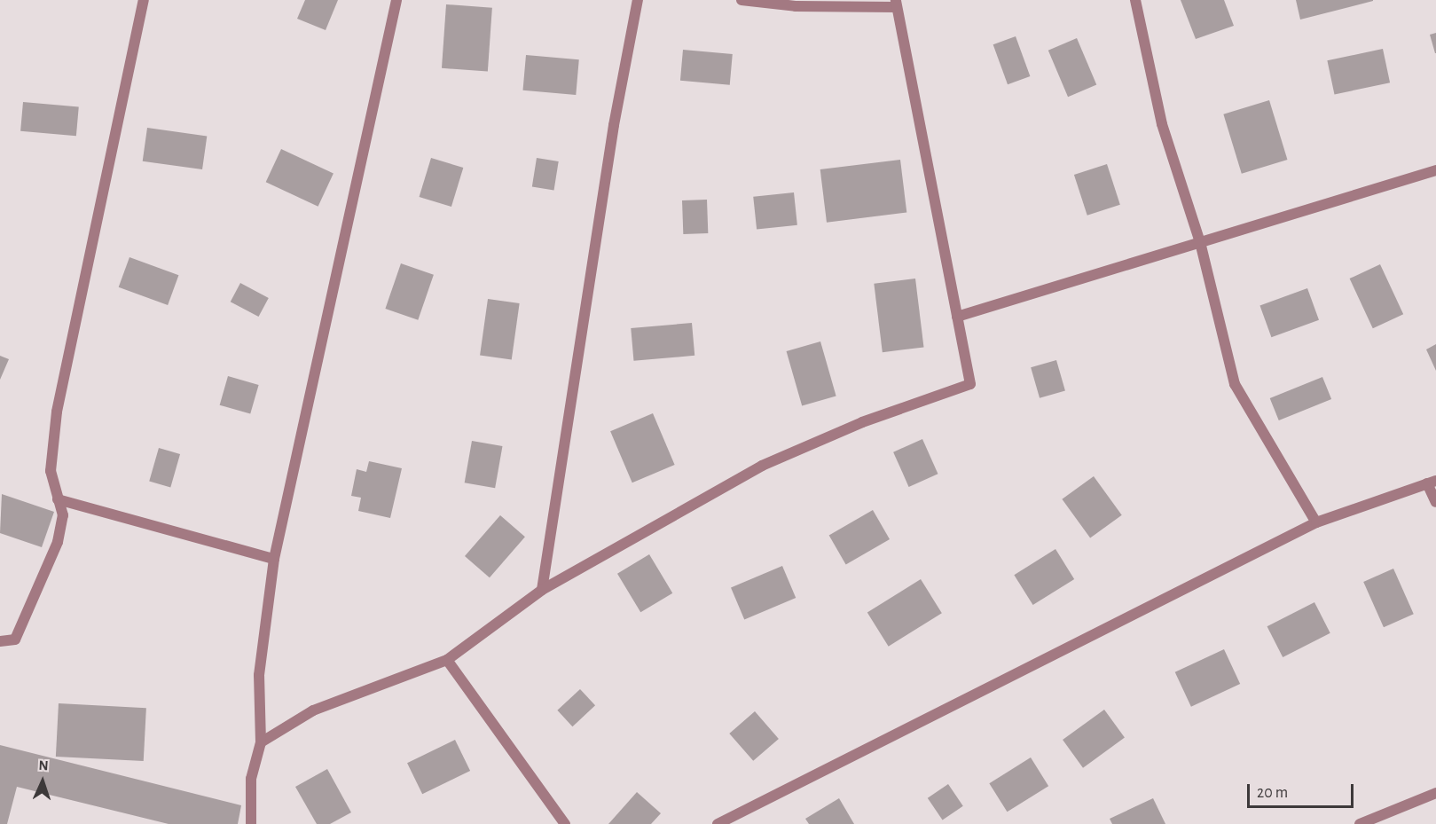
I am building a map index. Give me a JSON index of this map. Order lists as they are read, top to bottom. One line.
{"scale_bar":"20 m","north":"top"}
